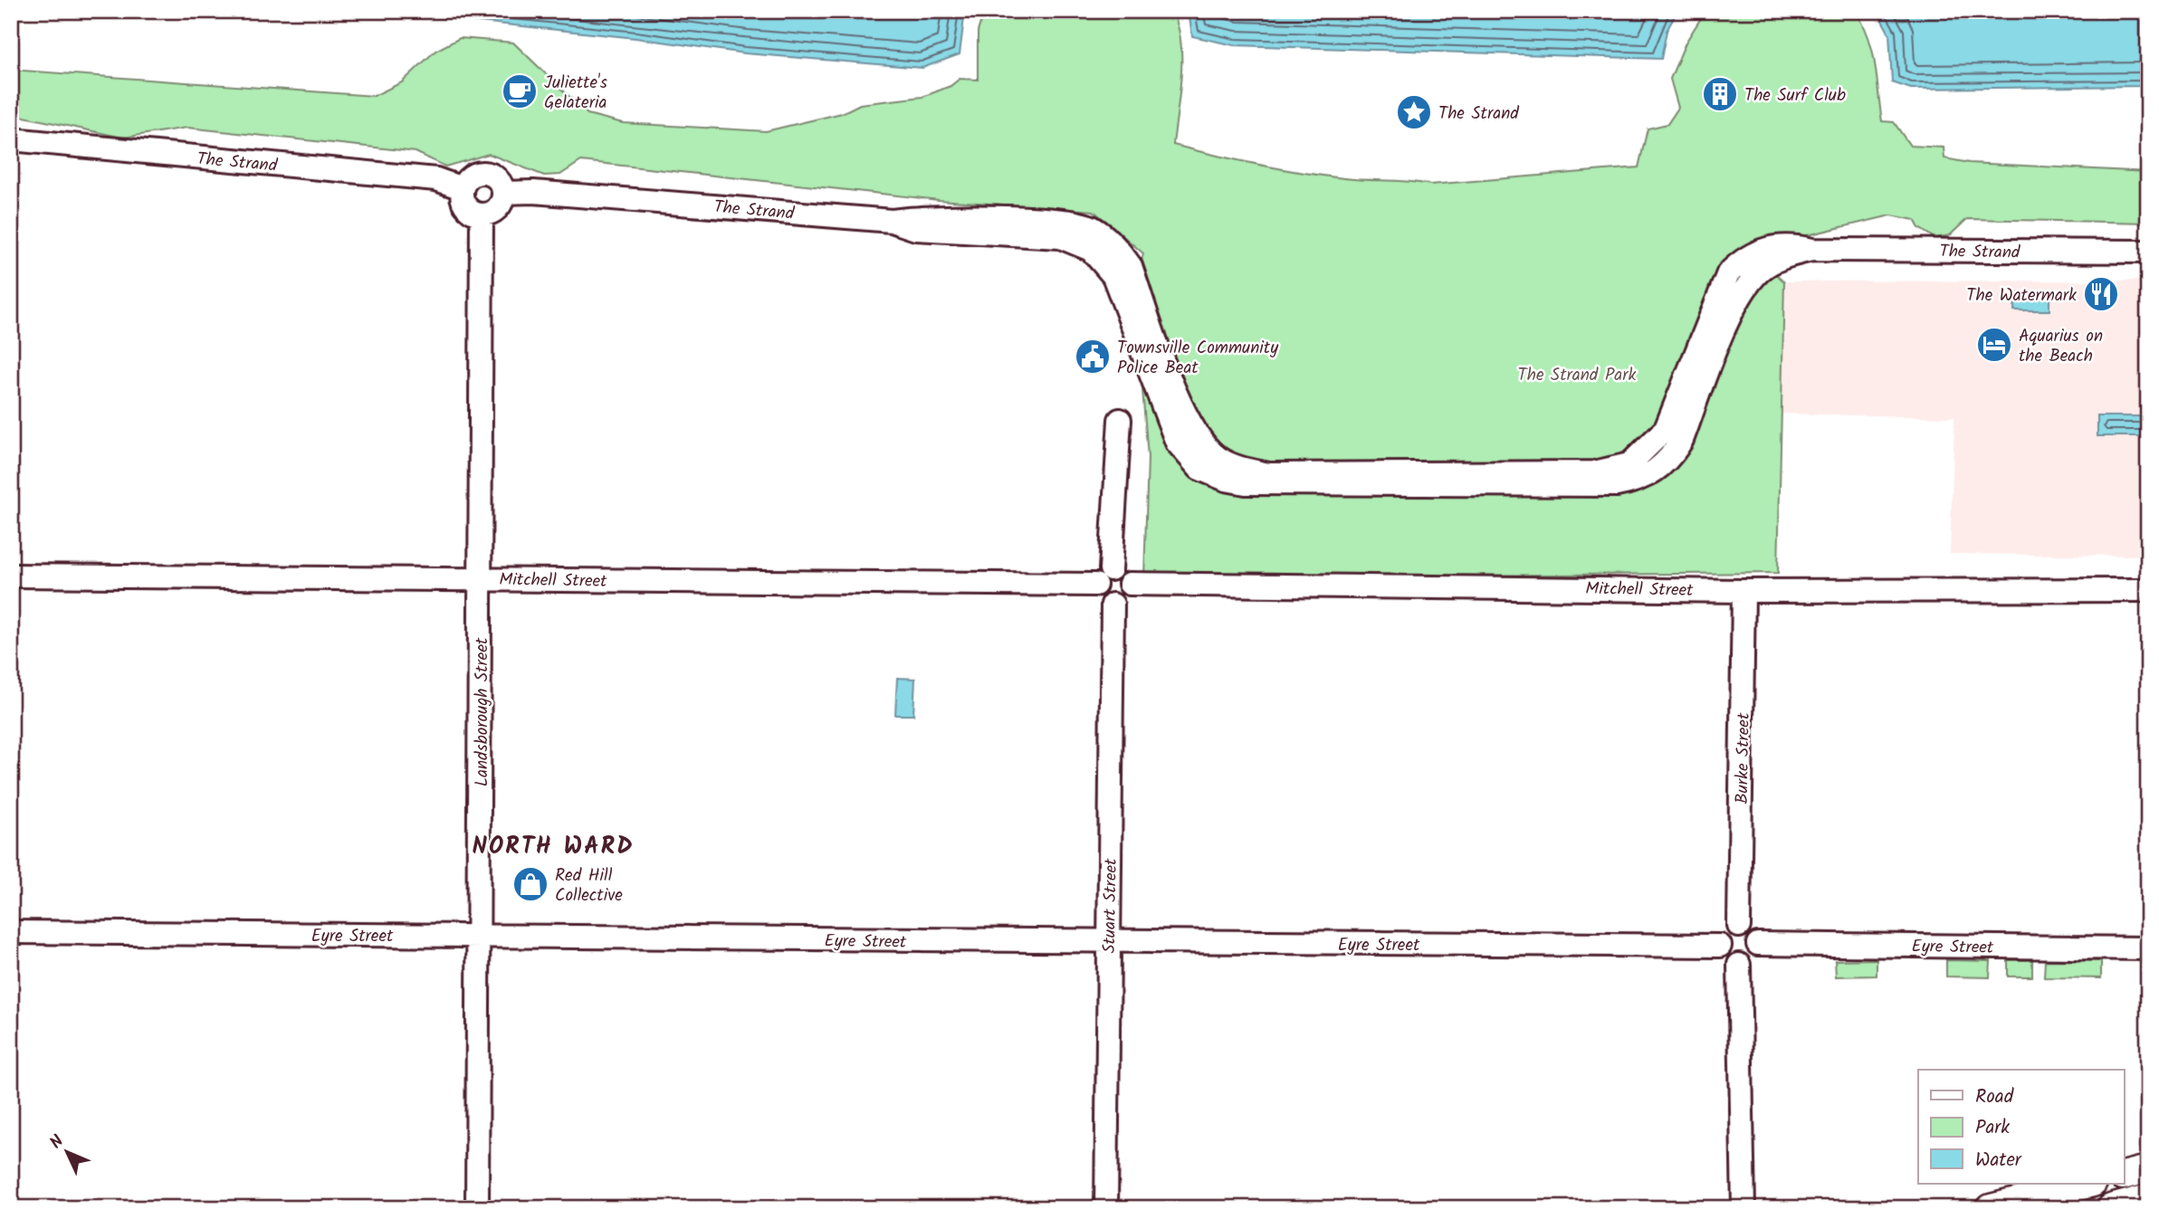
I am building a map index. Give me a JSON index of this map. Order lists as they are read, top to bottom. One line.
{"streets":{"street":["The Strand","Mitchell Street","Landsborough Street","Burke Street","Stuart Street","Eyre Street"]},"crossings":[["The Strand","Landsborough Street"],["Mitchell Street","Landsborough Street"],["Mitchell Street","Burke Street"],["Mitchell Street","Stuart Street"],["Landsborough Street","Eyre Street"],["Burke Street","Eyre Street"],["Stuart Street","Eyre Street"]],"districts":["NORTH WARD"],"parks":["The Strand Park"],"places":{"cafe":["Juliette's Gelateria"],"building":["The Surf Club"],"place":["The Strand"],"restaurant":["The Watermark"],"hotel":["Aquarius on the Beach"],"public building":["Townsville Community Police Beat"],"shop":["Red Hill Collective"]},"legend":["Road","Park","Water"],"north":"top left"}
